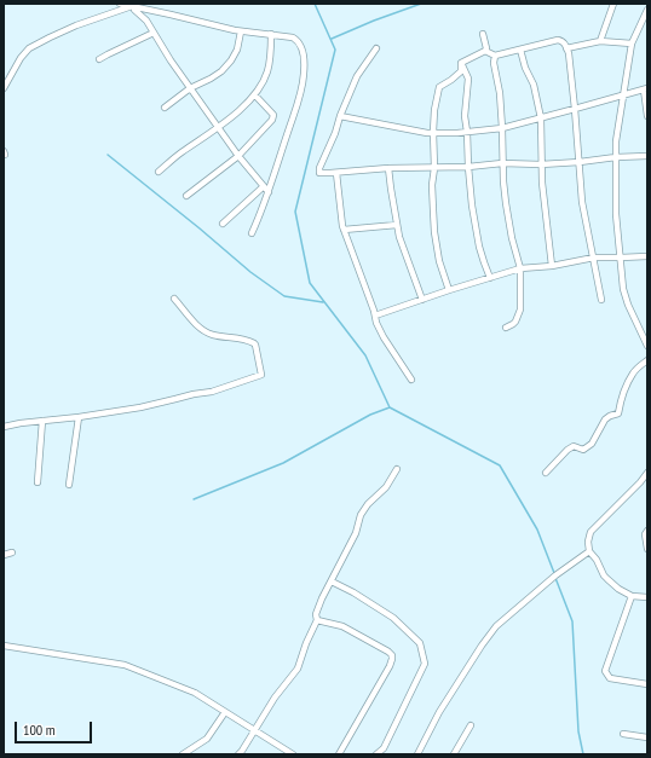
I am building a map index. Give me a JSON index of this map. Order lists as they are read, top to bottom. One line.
{"scale_bar":"100 m"}
